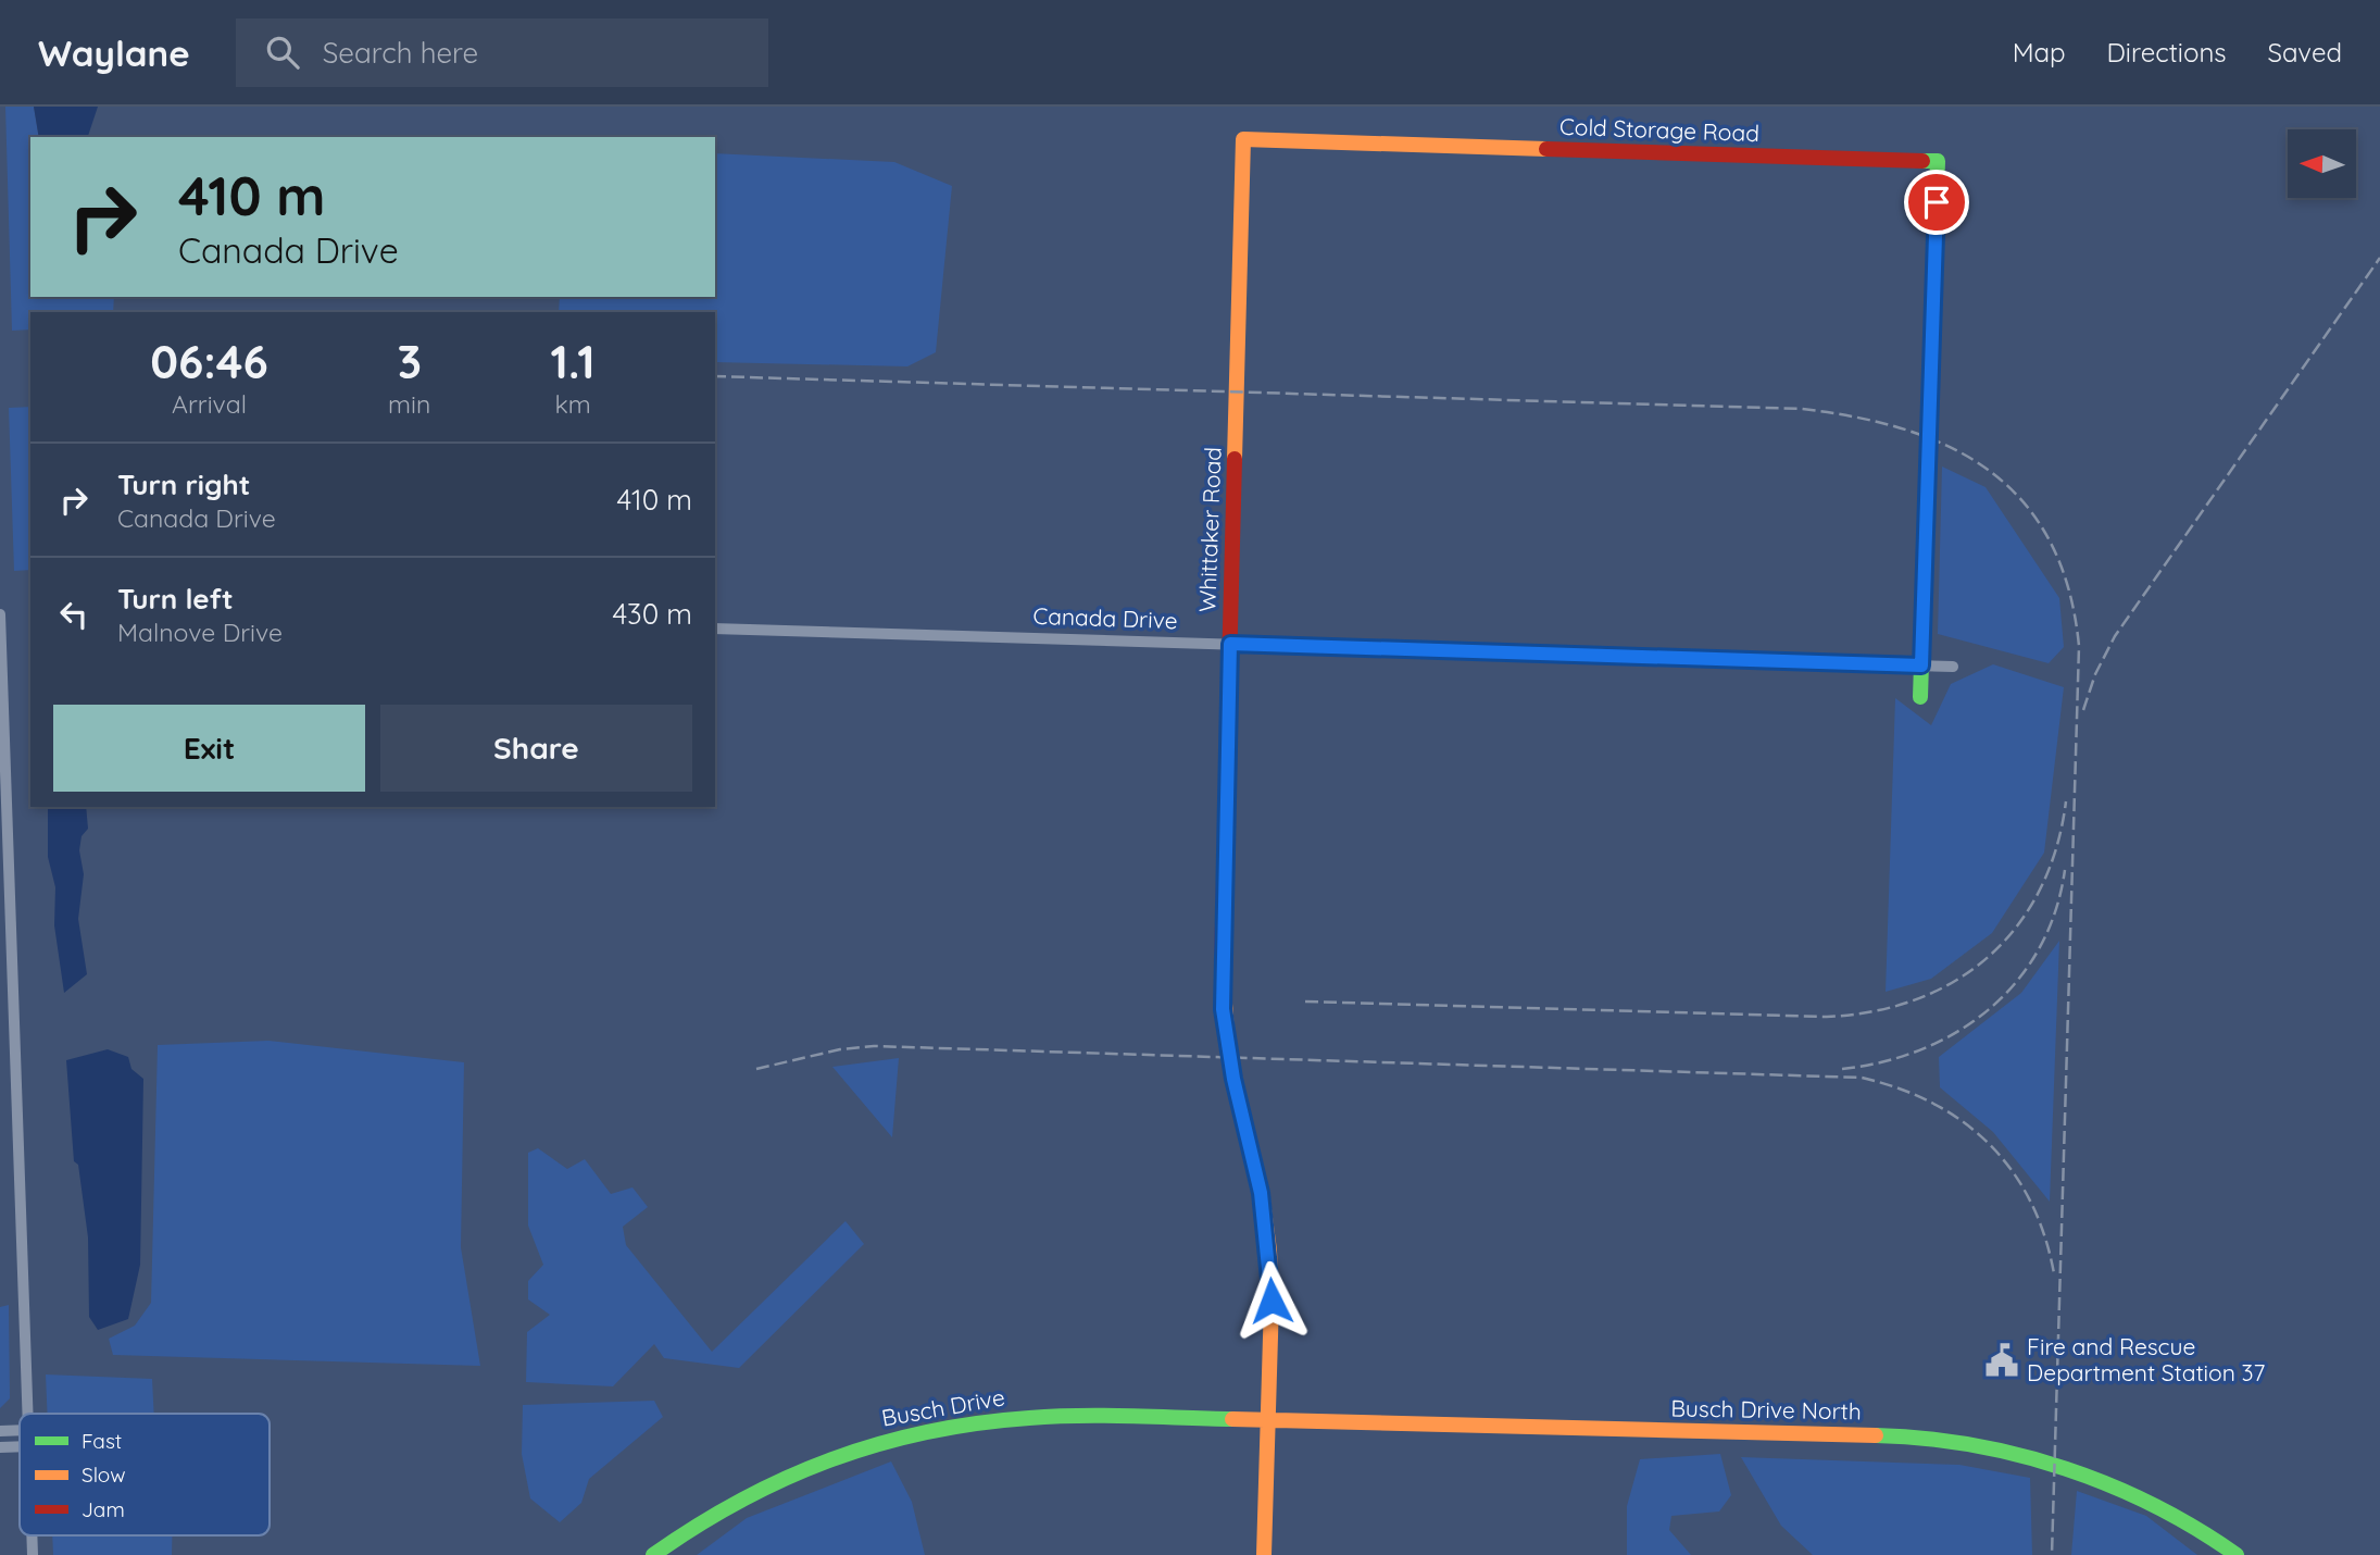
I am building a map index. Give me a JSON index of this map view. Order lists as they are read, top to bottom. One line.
{"streets":{"street":["Cold Storage Road","Whittaker Road","Canada Drive","Busch Drive","Busch Drive North"]},"crossings":[["Cold Storage Road","Whittaker Road"],["Cold Storage Road","Canada Drive"],["Whittaker Road","Canada Drive"],["Whittaker Road","Busch Drive"],["Whittaker Road","Busch Drive North"],["Busch Drive","Busch Drive North"]],"places":{"public building":["Fire and Rescue Department Station 37"]},"legend":["Fast","Slow","Jam"],"north":"left","page":{"header":"Waylane","search":"Search here","nav":["Map","Directions","Saved"],"turn":["410 m","Canada Drive"],"eta":["06:46","Arrival","3","min","1.1","km"],"list":[{"name":"Turn right","note":"Canada Drive","value":"410 m"},{"name":"Turn left","note":"Malnove Drive","value":"430 m"}],"buttons":["Exit","Share"]}}
